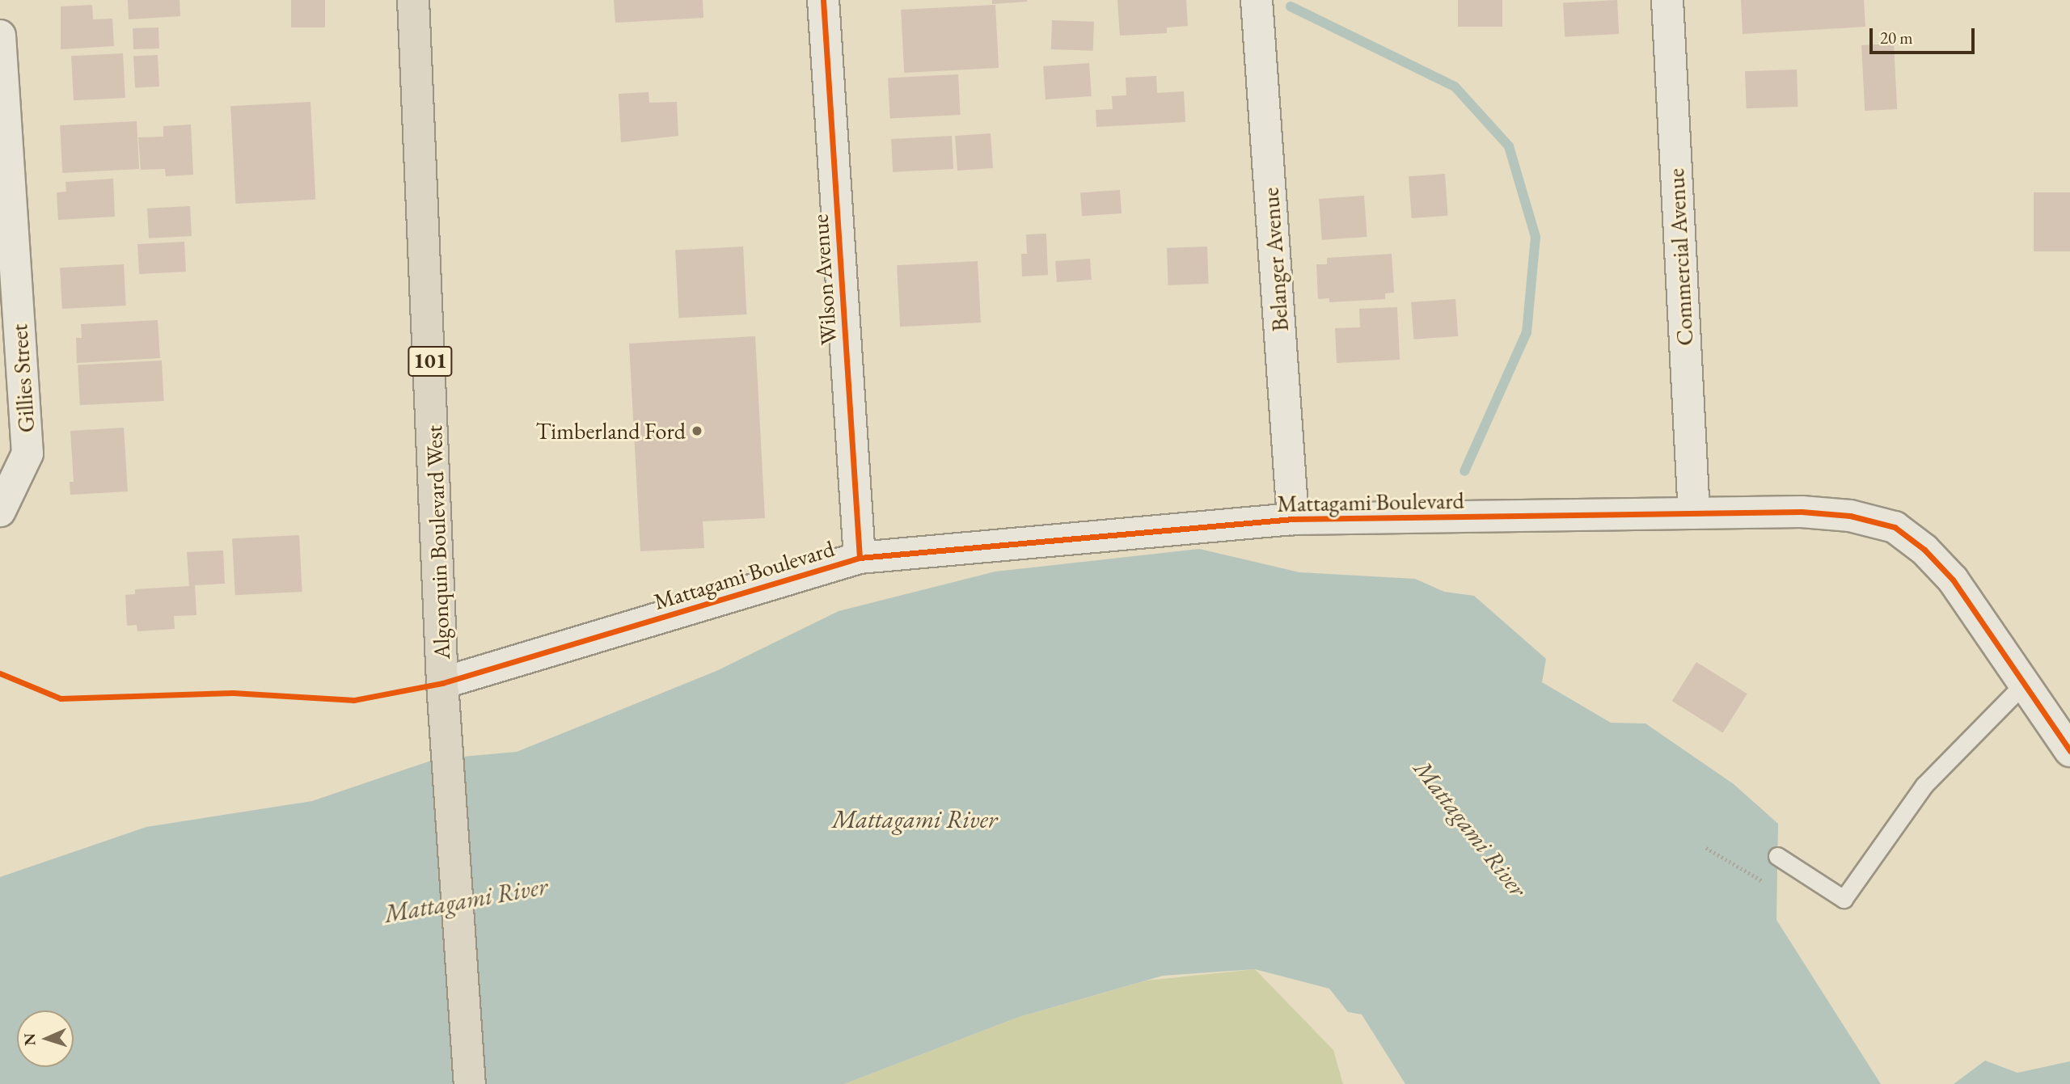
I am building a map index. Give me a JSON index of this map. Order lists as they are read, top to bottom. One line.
{"streets":{"main road":["101","Algonquin Boulevard West"],"street":["Commercial Avenue","Belanger Avenue","Wilson Avenue","Gillies Street","Mattagami Boulevard"]},"crossings":[["Commercial Avenue","Mattagami Boulevard"],["Belanger Avenue","Mattagami Boulevard"],["Wilson Avenue","Mattagami Boulevard"],["Mattagami Boulevard","Algonquin Boulevard West"]],"water":["Mattagami River"],"places":["Timberland Ford"],"scale_bar":"20 m","north":"left"}
